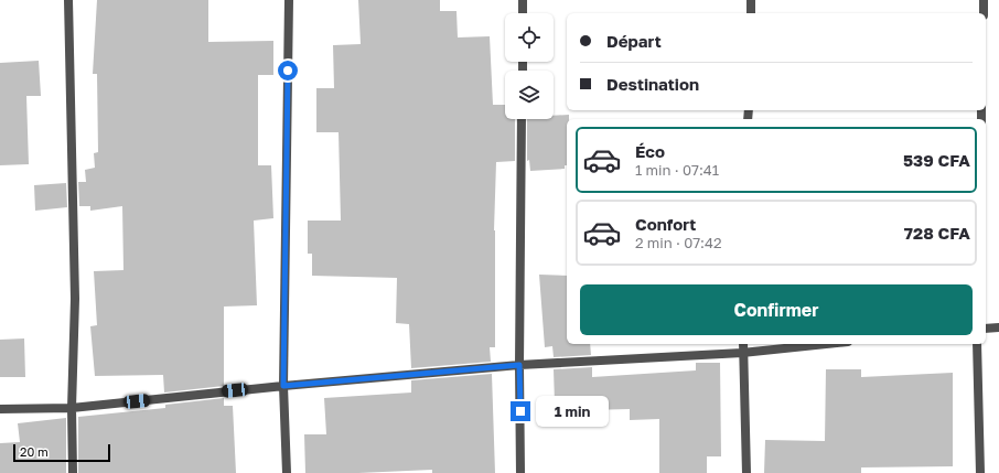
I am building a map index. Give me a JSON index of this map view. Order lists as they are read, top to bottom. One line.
{"scale_bar":"20 m","page":{"banner":["Départ","Destination"],"list":[{"name":"Éco","note":"1 min · 07:41","value":"539 CFA"},{"name":"Confort","note":"2 min · 07:42","value":"728 CFA"}],"buttons":"Confirmer","bubble":"1 min","scale":"20 m"}}
